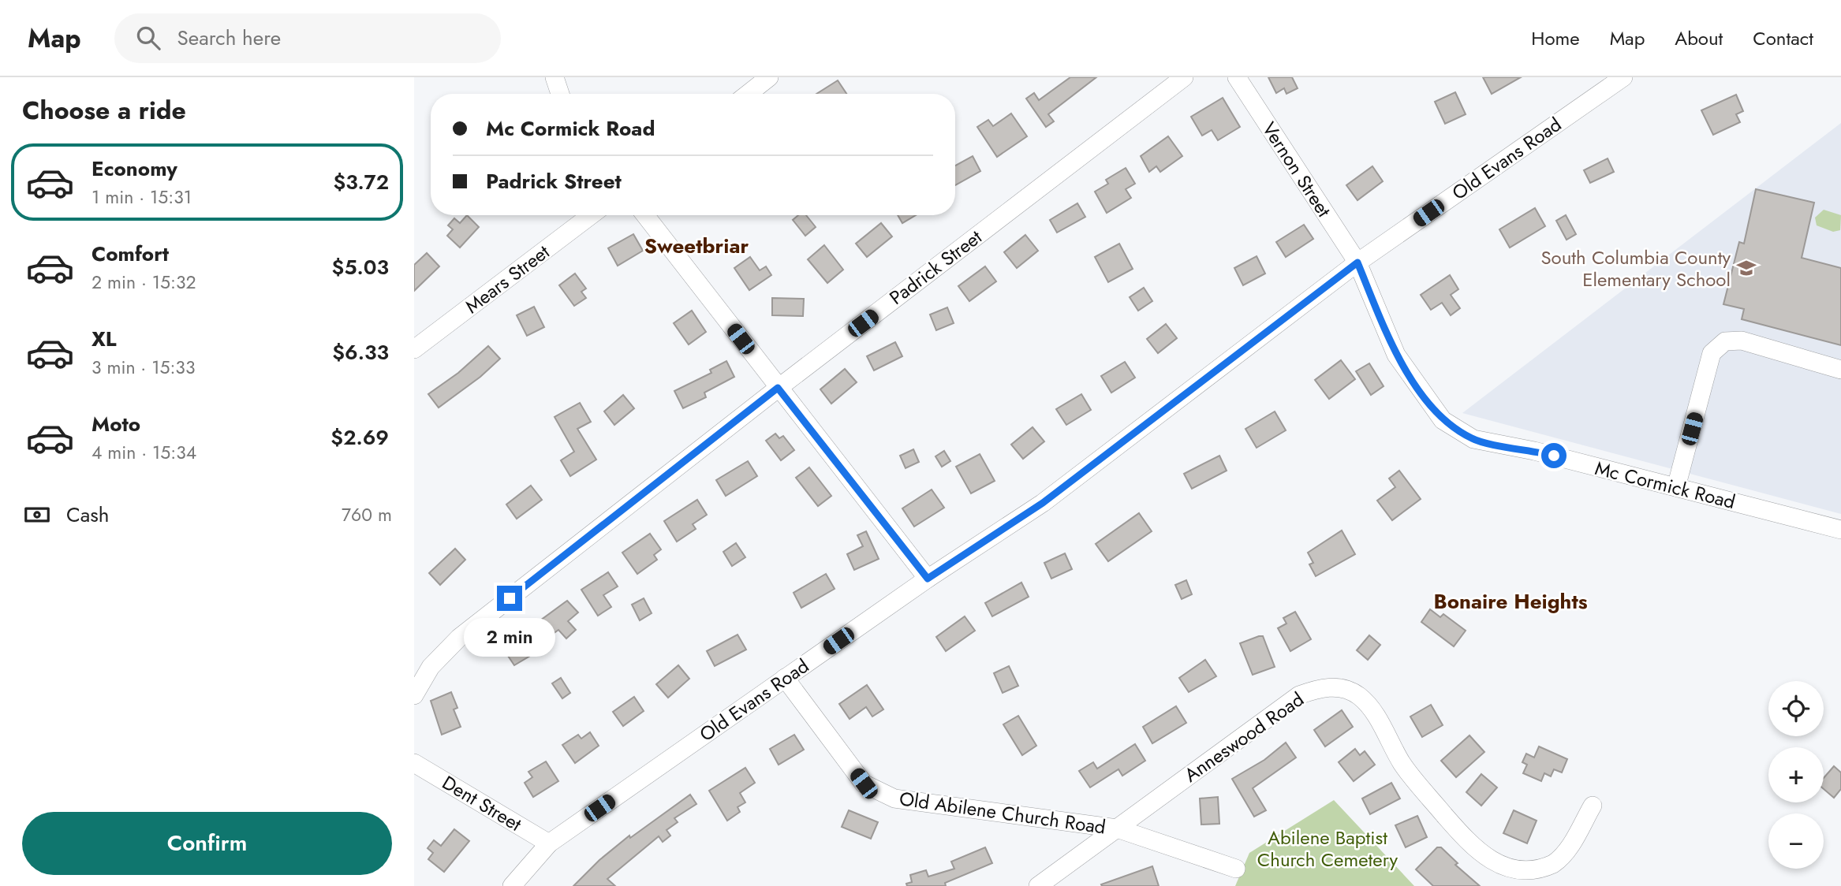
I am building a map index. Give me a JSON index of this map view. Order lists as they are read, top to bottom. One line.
{"streets":{"street":["Old Evans Road","Vernon Street","Padrick Street","Mears Street","Mc Cormick Road","Anneswood Road","Dent Street","Old Abilene Church Road"]},"crossings":[["Old Evans Road","Vernon Street"],["Old Evans Road","Mc Cormick Road"],["Old Evans Road","Dent Street"],["Old Evans Road","Old Abilene Church Road"],["Vernon Street","Mc Cormick Road"],["Anneswood Road","Old Abilene Church Road"]],"districts":["Sweetbriar","Bonaire Heights"],"parks":["Abilene Baptist Church Cemetery"],"places":{"school or university":["South Columbia County Elementary School"]},"page":{"header":"Map","search":"Search here","nav":["Home","Map","About","Contact"],"heading":"Choose a ride","banner":["Mc Cormick Road","Padrick Street"],"list":[{"name":"Economy","note":"1 min · 15:31","value":"$3.72"},{"name":"Comfort","note":"2 min · 15:32","value":"$5.03"},{"name":"XL","note":"3 min · 15:33","value":"$6.33"},{"name":"Moto","note":"4 min · 15:34","value":"$2.69"}],"pay":["Cash","760 m"],"bubble":"2 min","map_buttons":["+","−"],"buttons":"Confirm"}}
